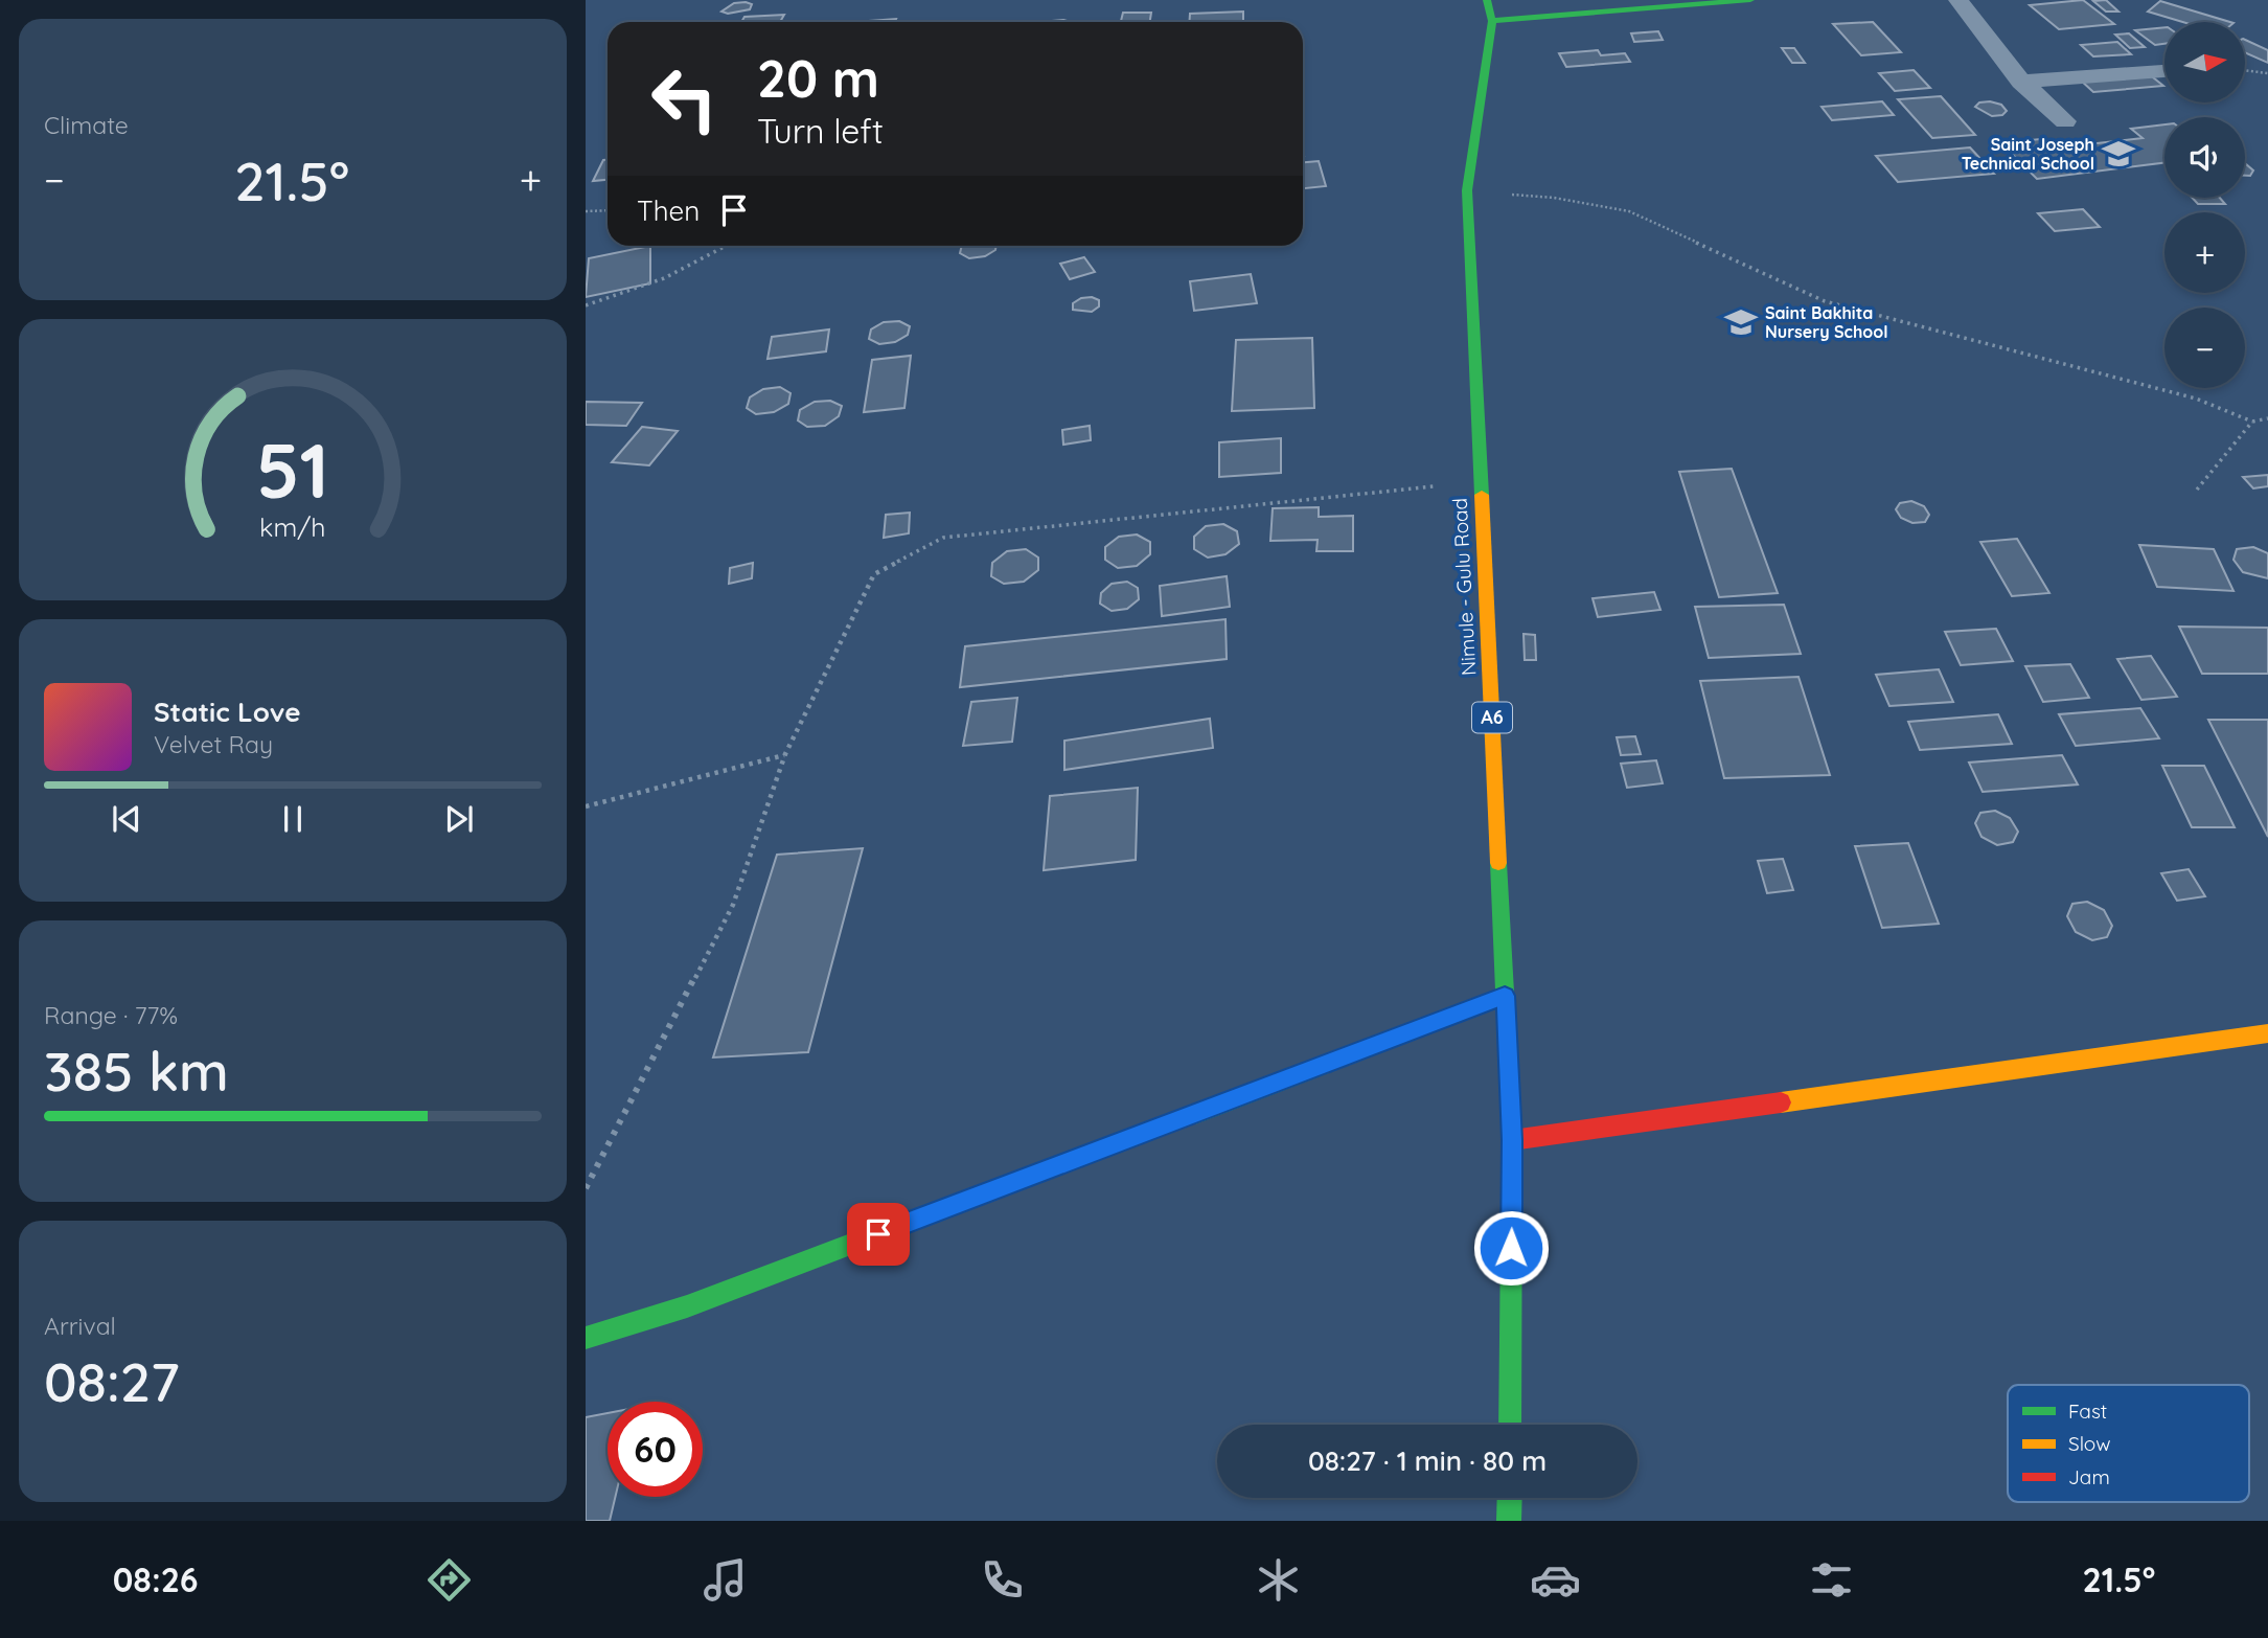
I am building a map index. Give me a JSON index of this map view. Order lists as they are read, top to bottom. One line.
{"streets":{"main road":["Nimule - Gulu Road","A6"]},"places":{"school or university":["Saint Joseph Technical School","Saint Bakhita Nursery School"]},"legend":["Fast","Slow","Jam"],"north":"right","page":{"tile":["Climate",["Range · 77%","385 km"],["Arrival","08:27"]],"map_buttons":["+","−"],"turn":["20 m","Turn left"],"heat":["−","21.5°","+"],"then":"Then","song":["Static Love","Velvet Ray"],"limit":"60","trip":"08:27 · 1 min · 80 m","tabs":["08:26","21.5°"],"gauge":["51","km/h"]}}
